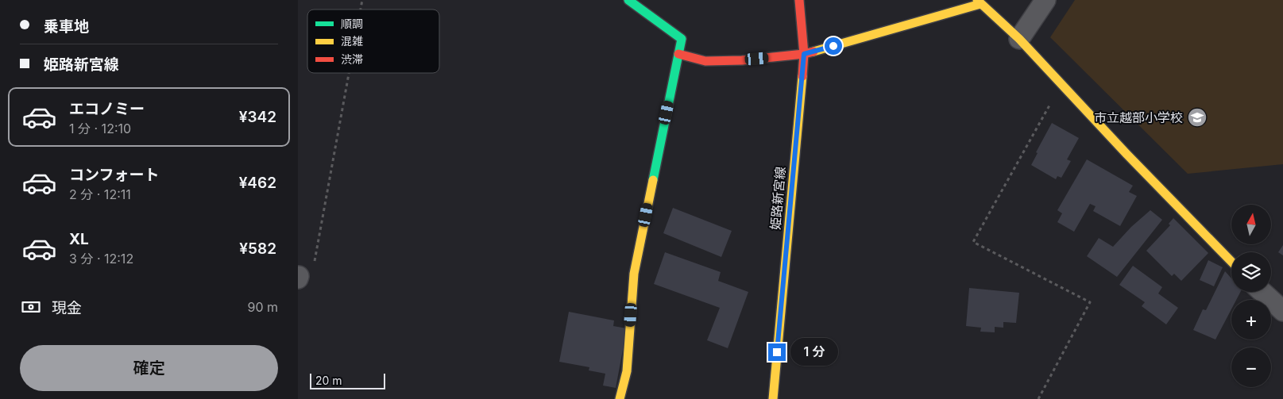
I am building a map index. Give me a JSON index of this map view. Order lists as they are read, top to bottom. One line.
{"streets":{"street":["姫路新宮線"]},"places":{"school or university":["市立越部小学校"]},"legend":["順調","混雑","渋滞"],"scale_bar":"20 m","north":"top","page":{"banner":["乗車地","姫路新宮線"],"list":[{"name":"エコノミー","note":"1 分 · 12:10","value":"¥342"},{"name":"コンフォート","note":"2 分 · 12:11","value":"¥462"},{"name":"XL","note":"3 分 · 12:12","value":"¥582"}],"map_buttons":["+","−"],"pay":["現金","90 m"],"buttons":"確定","bubble":"1 分","scale":"20 m"}}
